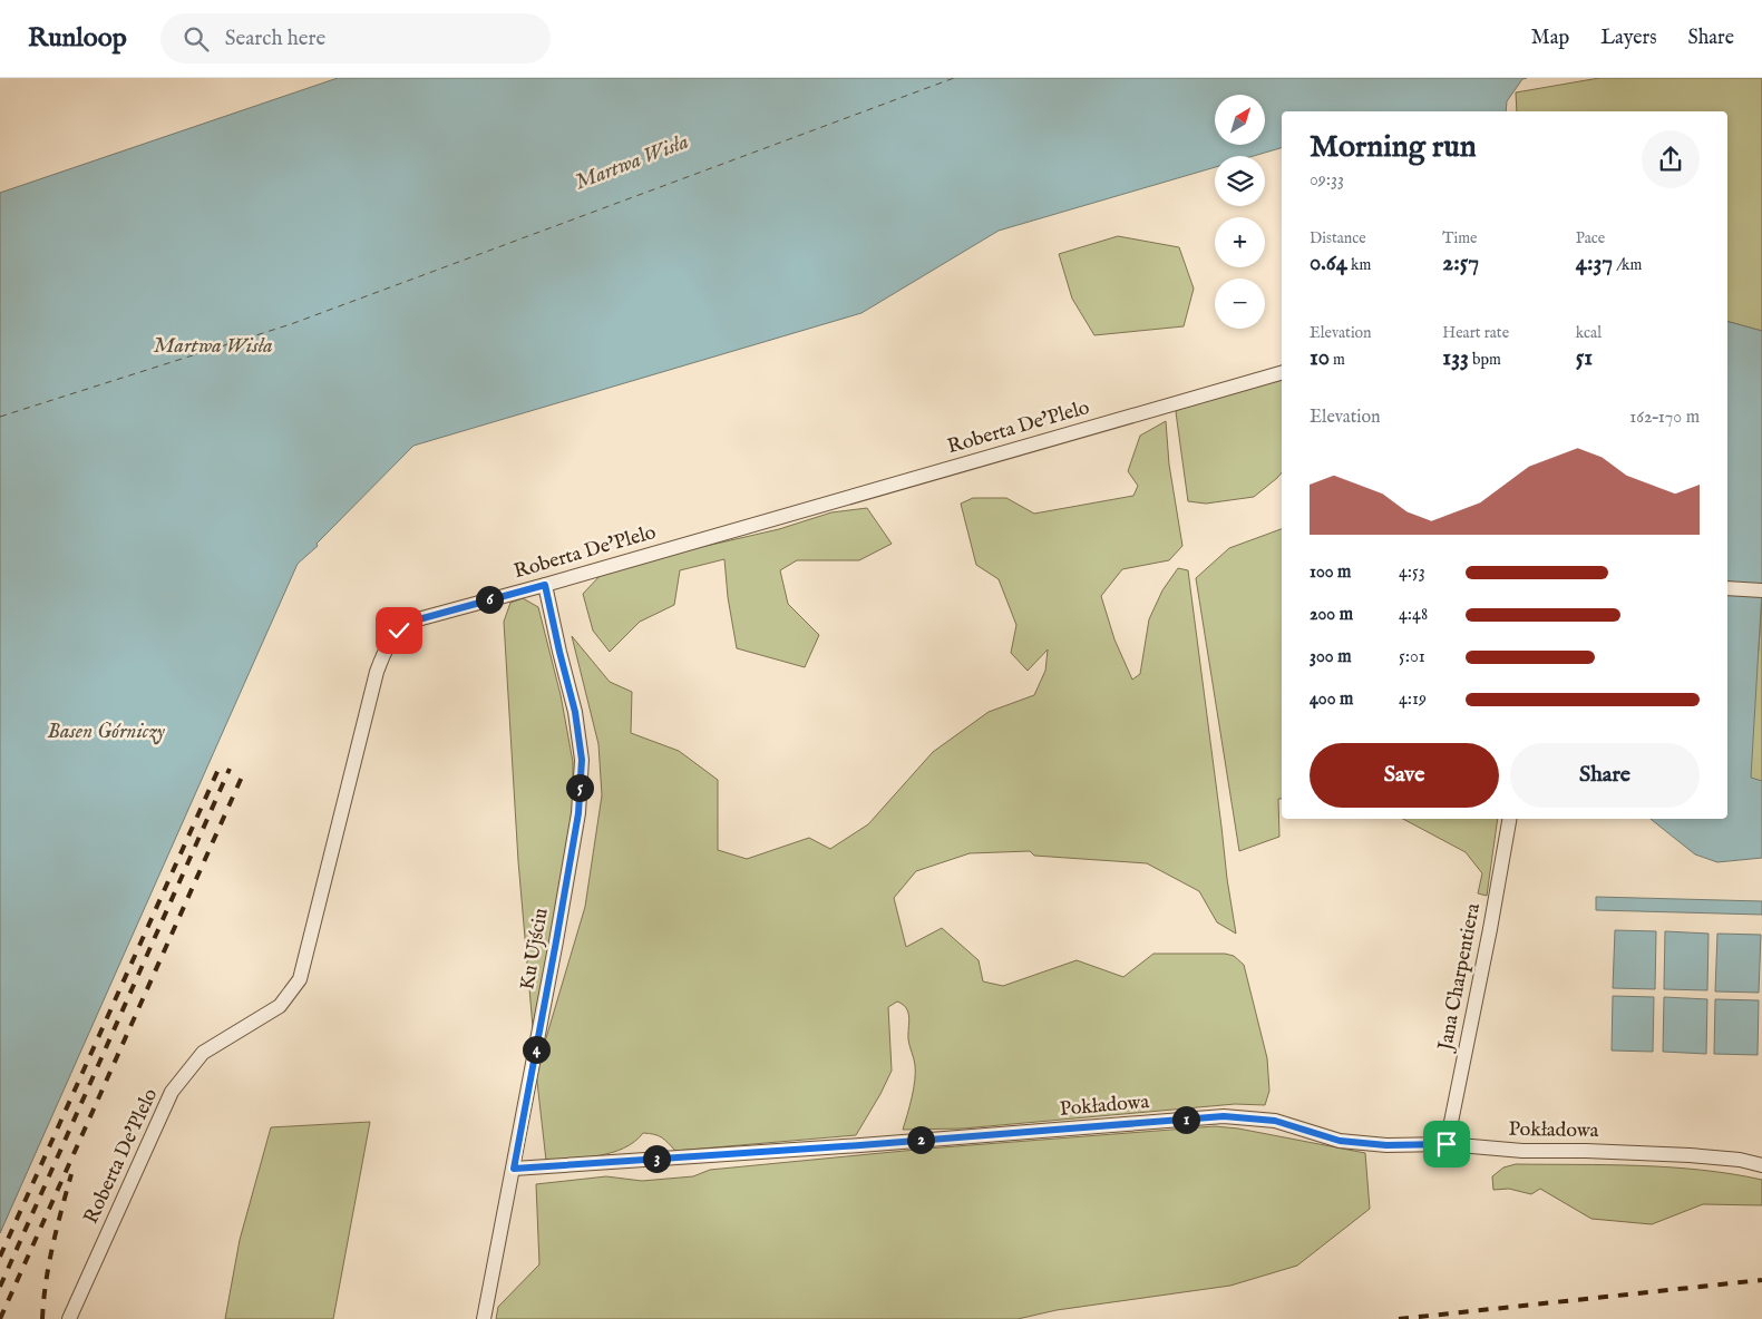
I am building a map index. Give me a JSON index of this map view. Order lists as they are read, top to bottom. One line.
{"streets":{"street":["Roberta De'Plelo","Ku Ujściu","Jana Charpentiera","Pokładowa"]},"crossings":[["Roberta De'Plelo","Ku Ujściu"],["Ku Ujściu","Pokładowa"],["Jana Charpentiera","Pokładowa"]],"water":["Martwa Wisła","Basen Górniczy"],"north":"top right","page":{"header":"Runloop","search":"Search here","nav":["Map","Layers","Share"],"map_buttons":["+","−"],"heading":["Morning run","09:33"],"stats":[["Distance","0.64 km"],["Time","2:57"],["Pace","4:37 /km"],["Elevation","10 m"],["Heart rate","133 bpm"],["kcal","51"]],"chart":["Elevation","162–170 m"],"list":[{"name":"100 m","note":"4:53"},{"name":"200 m","note":"4:48"},{"name":"300 m","note":"5:01"},{"name":"400 m","note":"4:19"}],"pins":["6","5","4","1","2","3"],"buttons":["Save","Share"]}}
